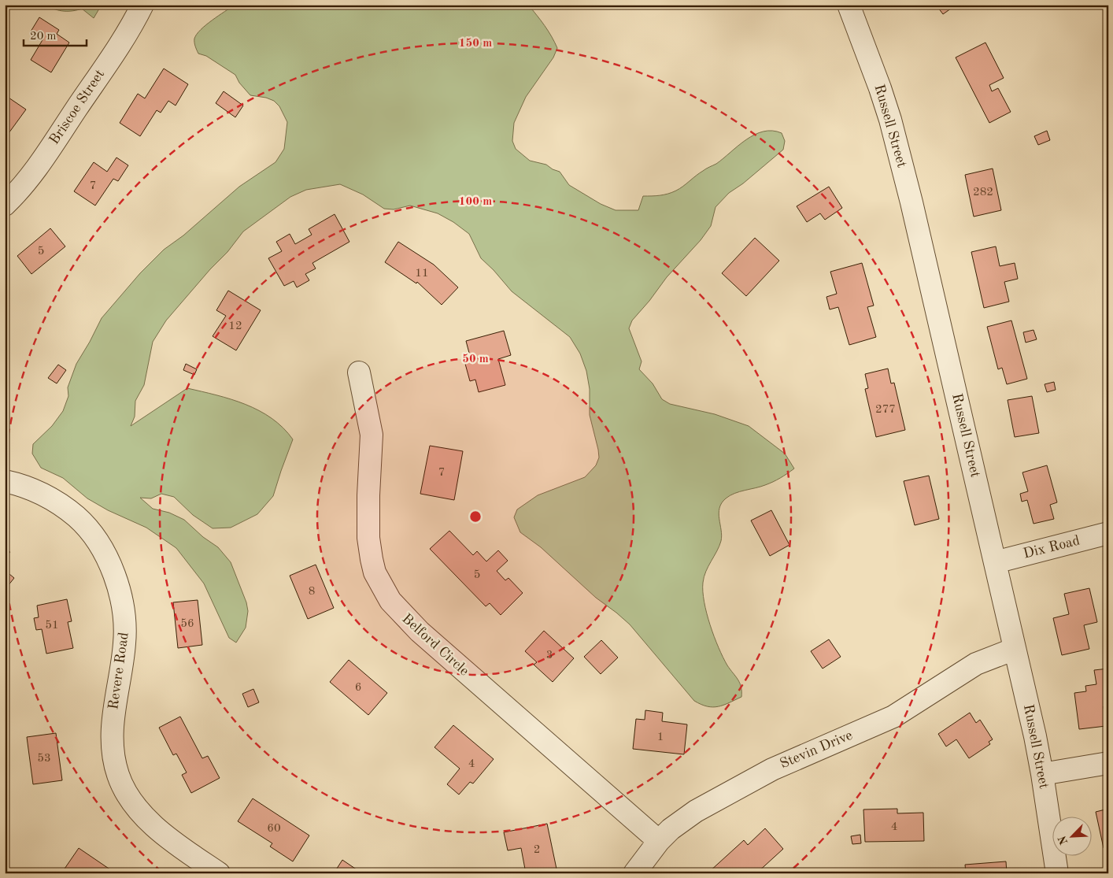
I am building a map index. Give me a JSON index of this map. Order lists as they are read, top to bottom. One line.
{"streets":{"street":["Briscoe Street","Russell Street","Dix Road","Belford Circle","Revere Road","Stevin Drive"]},"crossings":[["Russell Street","Dix Road"],["Russell Street","Stevin Drive"],["Belford Circle","Stevin Drive"]],"house_numbers":["7","282","5","11","12","277","7","5","8","56","51","3","6","1","53","4","4","60","2"],"scale_bar":"20 m","north":"bottom left","rings":["150 m","100 m","50 m"]}
